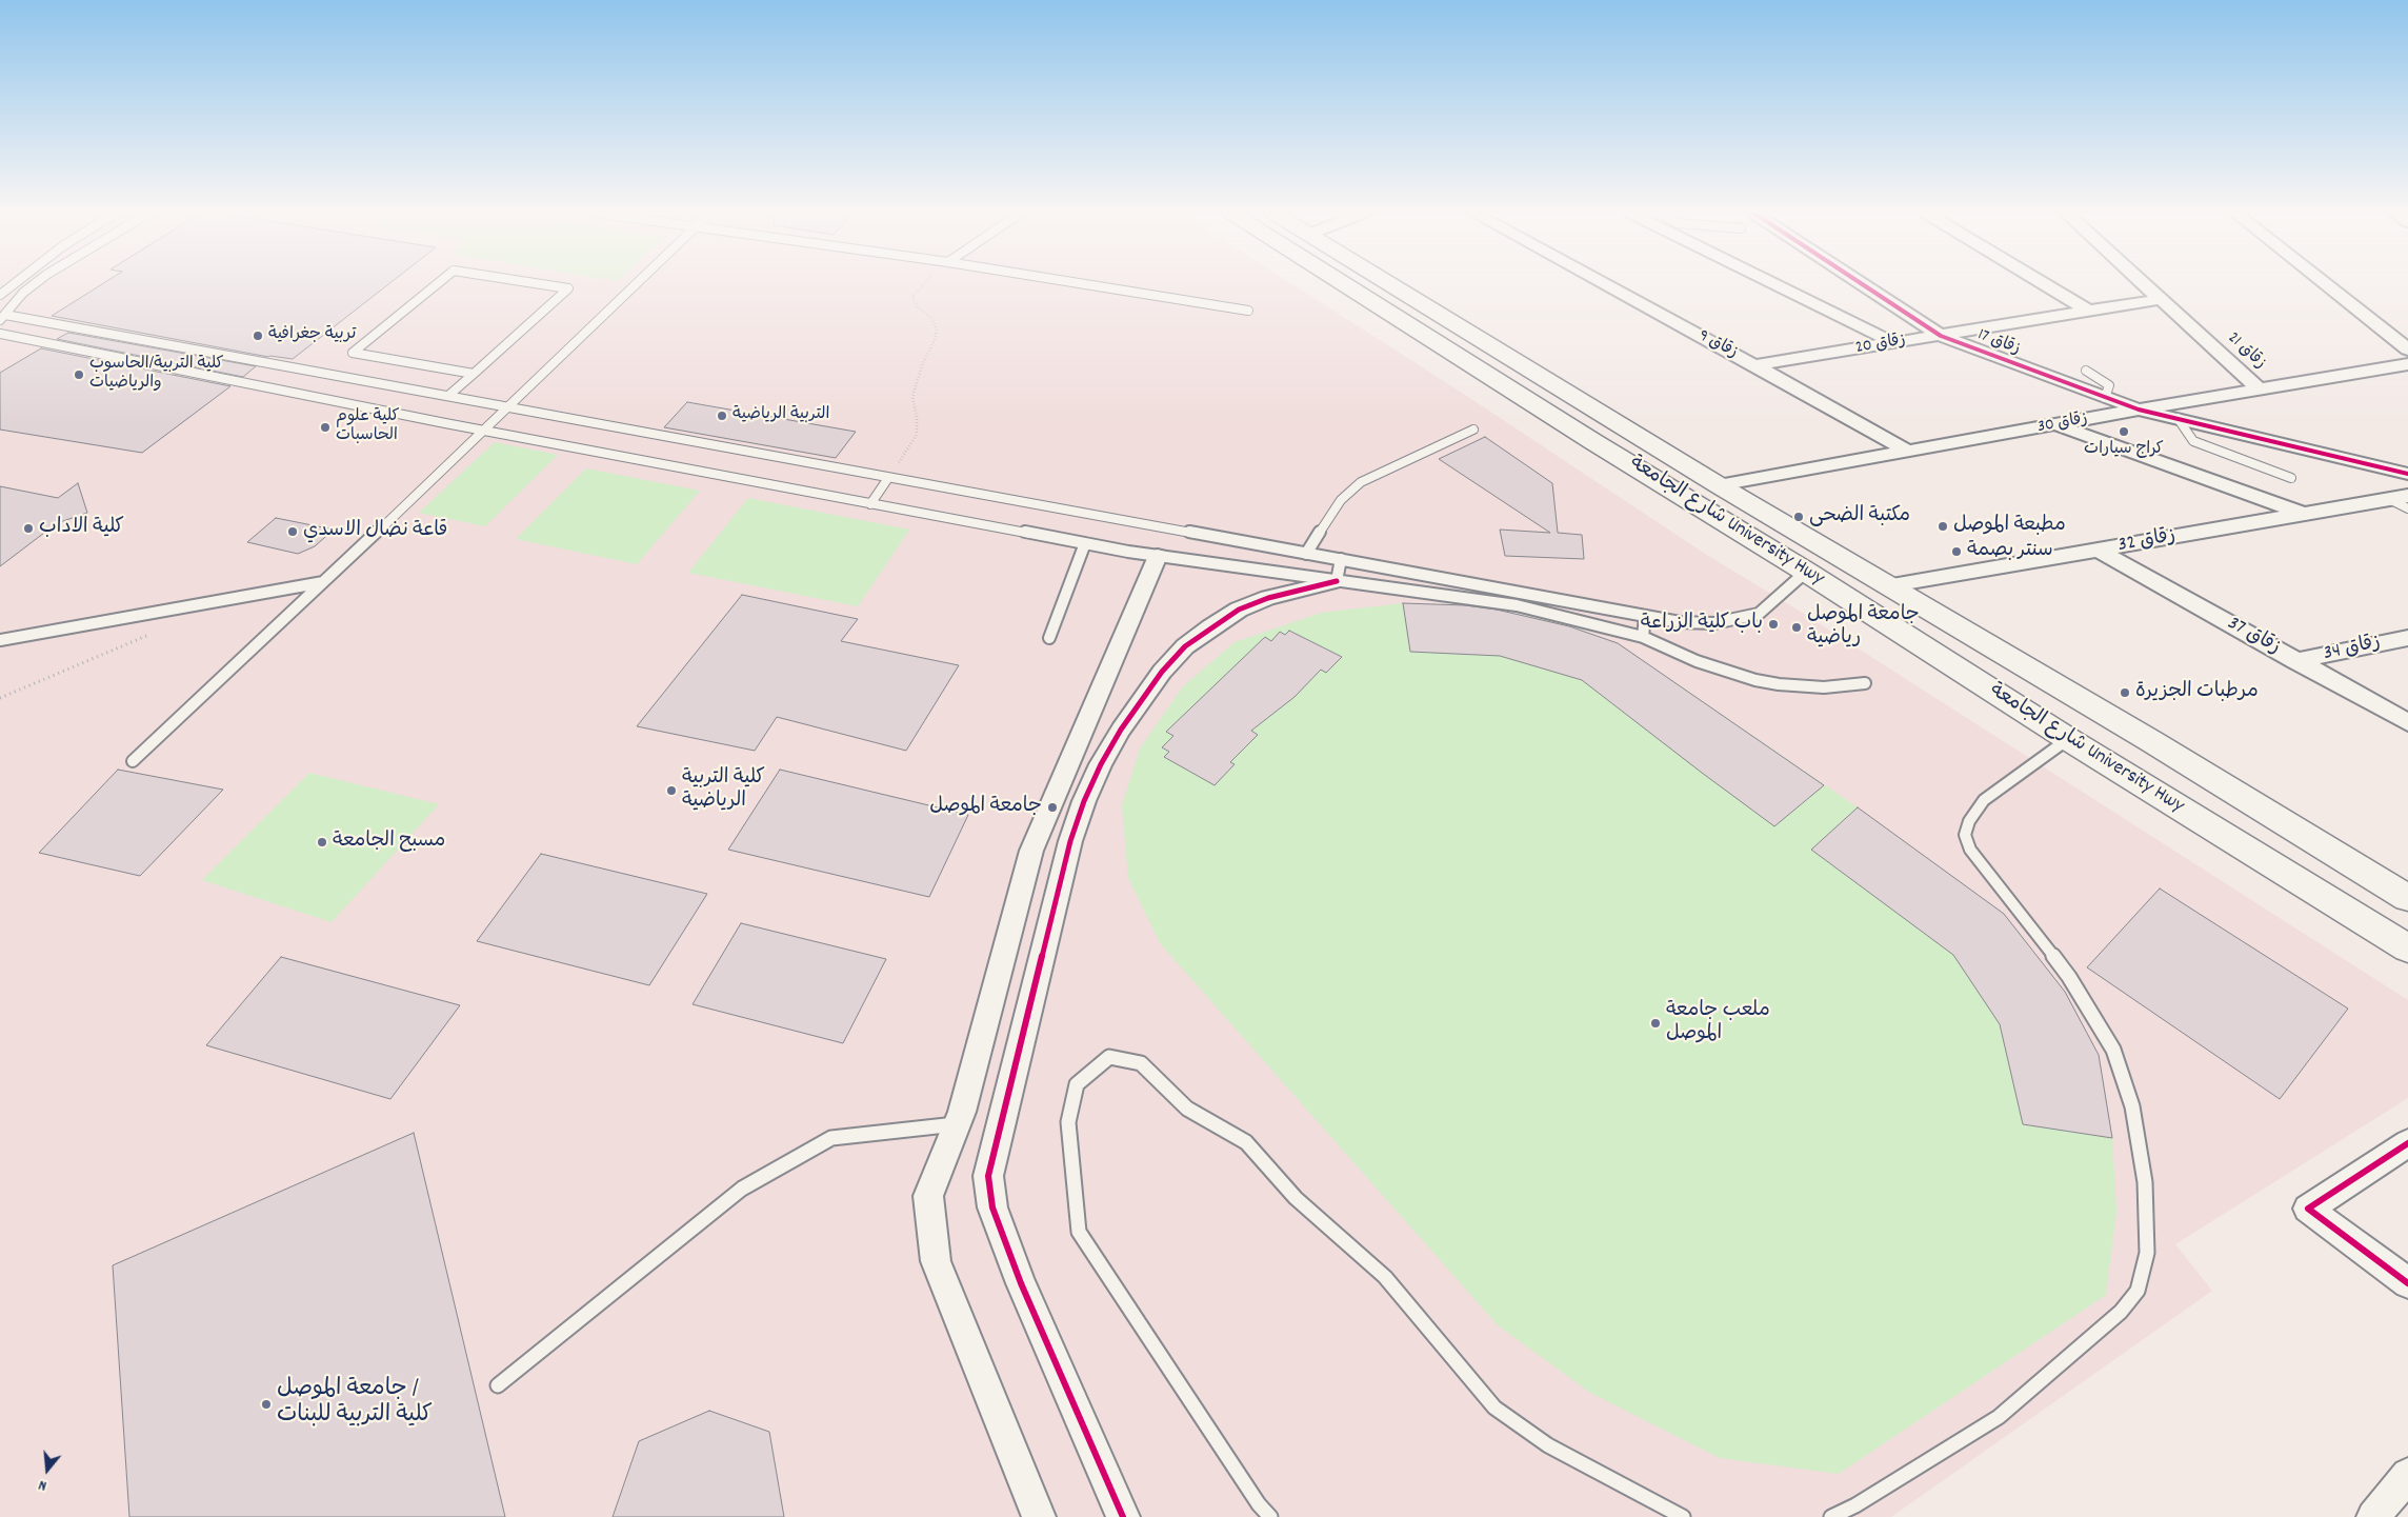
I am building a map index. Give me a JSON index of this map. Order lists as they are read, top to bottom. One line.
{"streets":{"main road":["شارع الجامعة University Hwy"],"street":["زقاق 17","زقاق 9","زقاق 20","زقاق 21","زقاق 30","زقاق 32","زقاق 37","زقاق 34"]},"crossings":[["زقاق 17","زقاق 20"],["زقاق 17","زقاق 30"],["زقاق 9","زقاق 20"],["زقاق 9","زقاق 30"],["زقاق 20","زقاق 21"],["زقاق 21","زقاق 30"],["زقاق 30","شارع الجامعة University Hwy"],["شارع الجامعة University Hwy","زقاق 32"],["زقاق 32","زقاق 37"],["زقاق 37","زقاق 34"]],"places":["تربية جغرافية","كلية التربية/الحاسوب والرياضيات","التربية الرياضية","كلية علوم الحاسبات","كراج سيارات","مكتبة الضحى","مطبعة الموصل","كلية الاداب","قاعة نضال الاسدي","سنتر بصمة","باب كلية الزراعة","جامعة الموصل رياضية","مرطبات الجزيرة","كلية التربية الرياضية","جامعة الموصل","مسبح الجامعة","ملعب جامعة الموصل","جامعة الموصل / كلية التربية للبنات"],"north":"bottom"}
